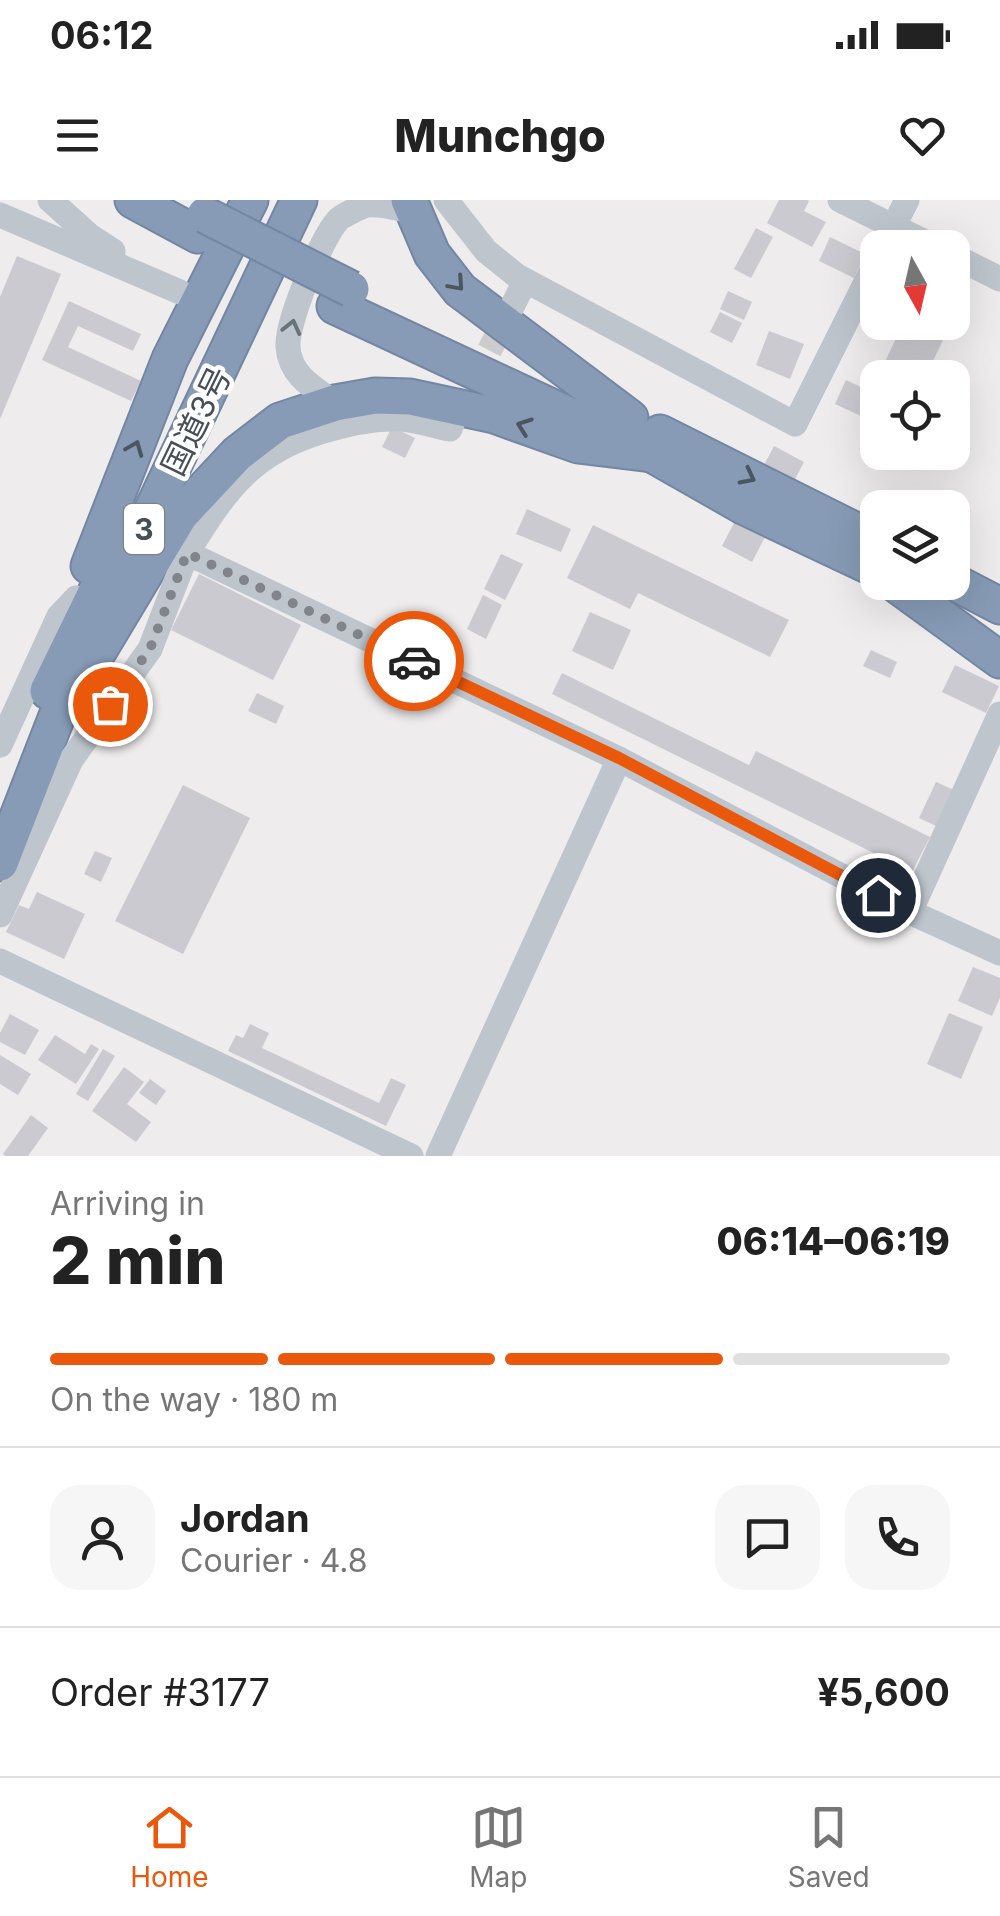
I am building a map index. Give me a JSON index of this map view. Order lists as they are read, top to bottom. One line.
{"streets":{"highway":["国道3号","3"]},"north":"bottom","page":{"status":"06:12","header":"Munchgo","heading":["2 min","Arriving in","06:14–06:19"],"panel":["Jordan","Courier · 4.8","Order #3177","¥5,600"],"bar":"On the way · 180 m","tabs":["Home","Map","Saved"]}}
